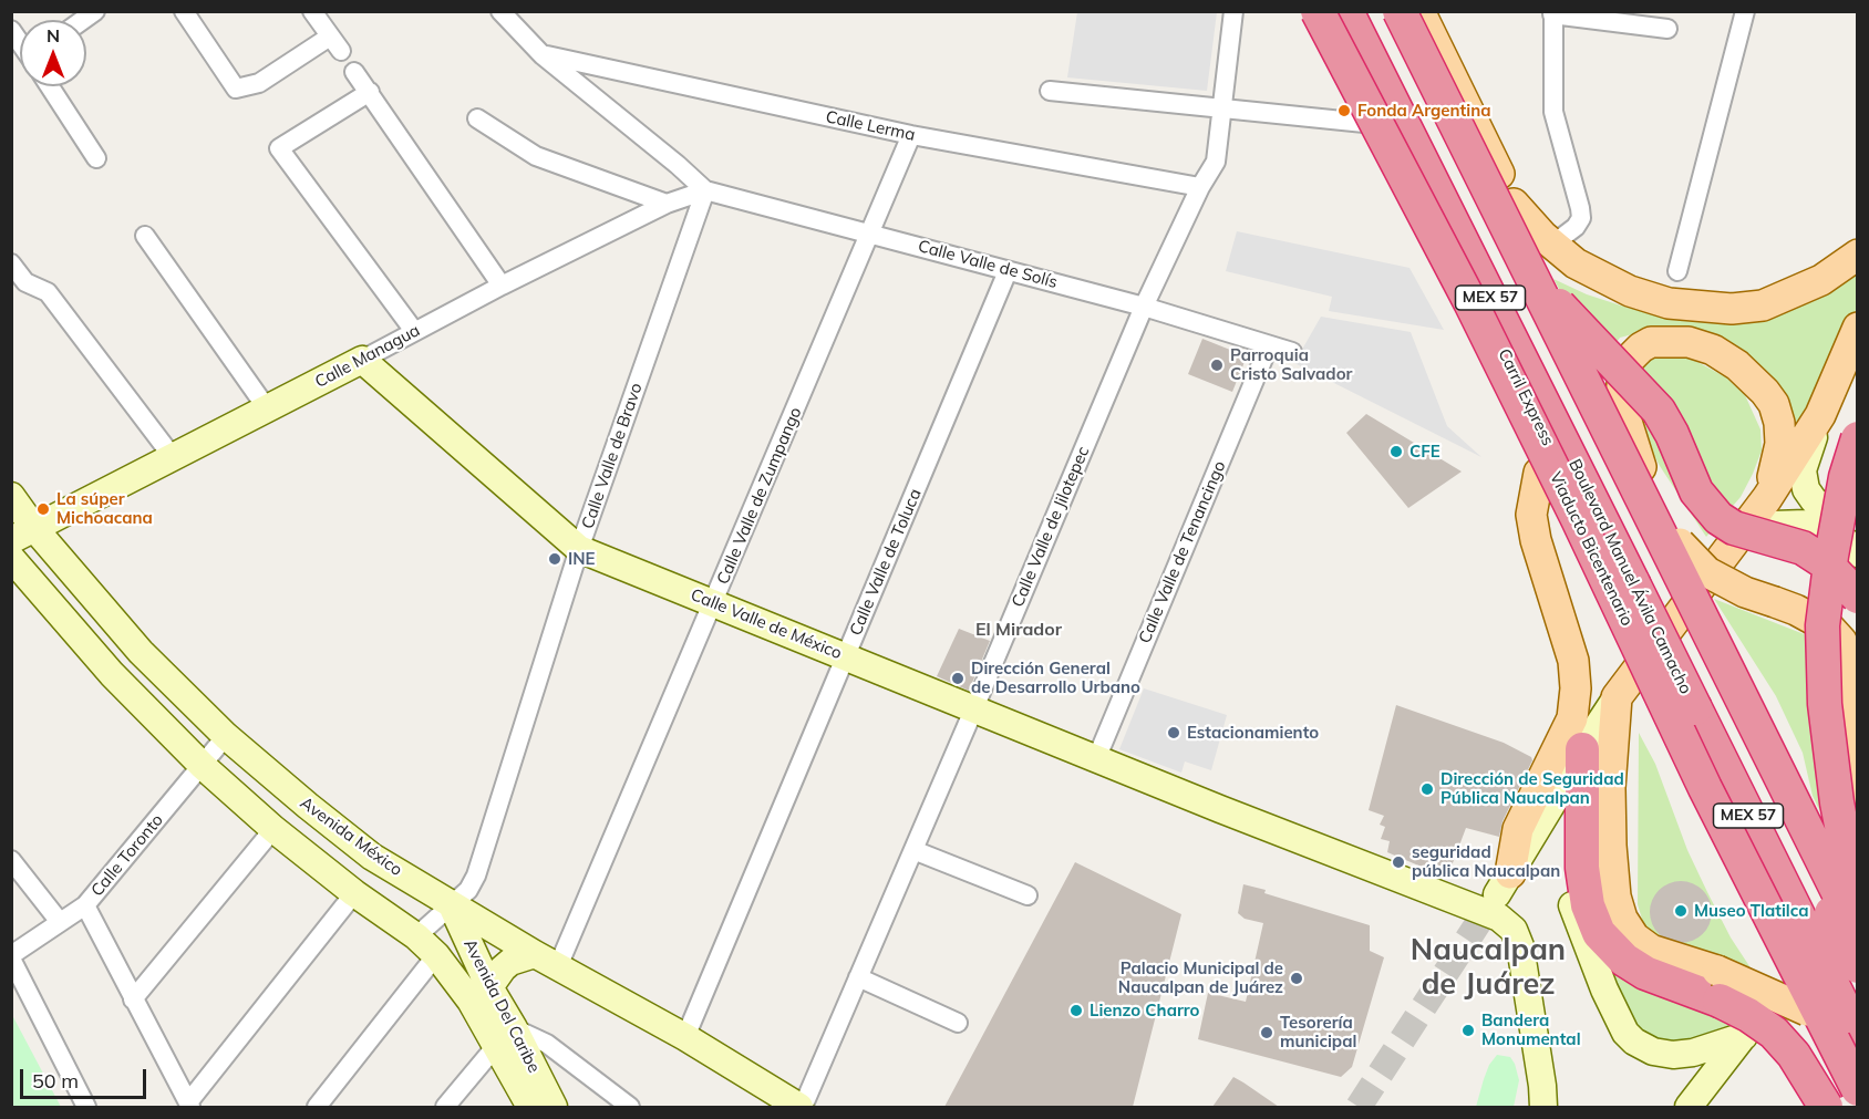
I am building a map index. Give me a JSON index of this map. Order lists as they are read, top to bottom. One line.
{"streets":{"highway":["MEX 57","Carril Express","Viaducto Bicentenario","Boulevard Manuel Ávila Camacho"],"main road":["Calle Managua","Calle Valle de México","Avenida México","Avenida Del Caribe"],"street":["Calle Lerma","Calle Valle de Solís","Calle Valle de Bravo","Calle Valle de Zumpango","Calle Valle de Jilotepec","Calle Valle de Tenancingo","Calle Valle de Toluca","Calle Toronto"]},"crossings":[["Calle Lerma","Calle Valle de Zumpango"],["Calle Lerma","Calle Valle de Jilotepec"],["Calle Valle de Solís","Calle Managua"],["Calle Valle de Solís","Calle Valle de Bravo"],["Calle Valle de Solís","Calle Valle de Zumpango"],["Calle Valle de Solís","Calle Valle de Jilotepec"],["Calle Valle de Solís","Calle Valle de Tenancingo"],["Calle Valle de Solís","Calle Valle de Toluca"],["Calle Managua","Calle Valle de Bravo"],["Calle Managua","Calle Valle de México"],["Calle Managua","Avenida México"],["Calle Valle de Bravo","Calle Valle de México"],["Calle Valle de Bravo","Avenida México"],["Calle Valle de Bravo","Avenida Del Caribe"],["Calle Valle de Zumpango","Calle Valle de México"],["Calle Valle de Zumpango","Avenida México"],["Calle Valle de Jilotepec","Calle Valle de México"],["Calle Valle de Jilotepec","Avenida México"],["Calle Valle de Tenancingo","Calle Valle de México"],["Calle Valle de Toluca","Calle Valle de México"],["Calle Valle de Toluca","Avenida México"],["Avenida México","Calle Toronto"],["Avenida México","Avenida Del Caribe"]],"districts":["El Mirador","Naucalpan de Juárez"],"places":["Fonda Argentina","Parroquia Cristo Salvador","CFE","La súper Michoacana","INE","Dirección General de Desarrollo Urbano","Estacionamiento","Dirección de Seguridad Pública Naucalpan","seguridad pública Naucalpan","Museo Tlatilca","Palacio Municipal de Naucalpan de Juárez","Lienzo Charro","Bandera Monumental","Tesorería municipal"],"scale_bar":"50 m","north":"top"}
